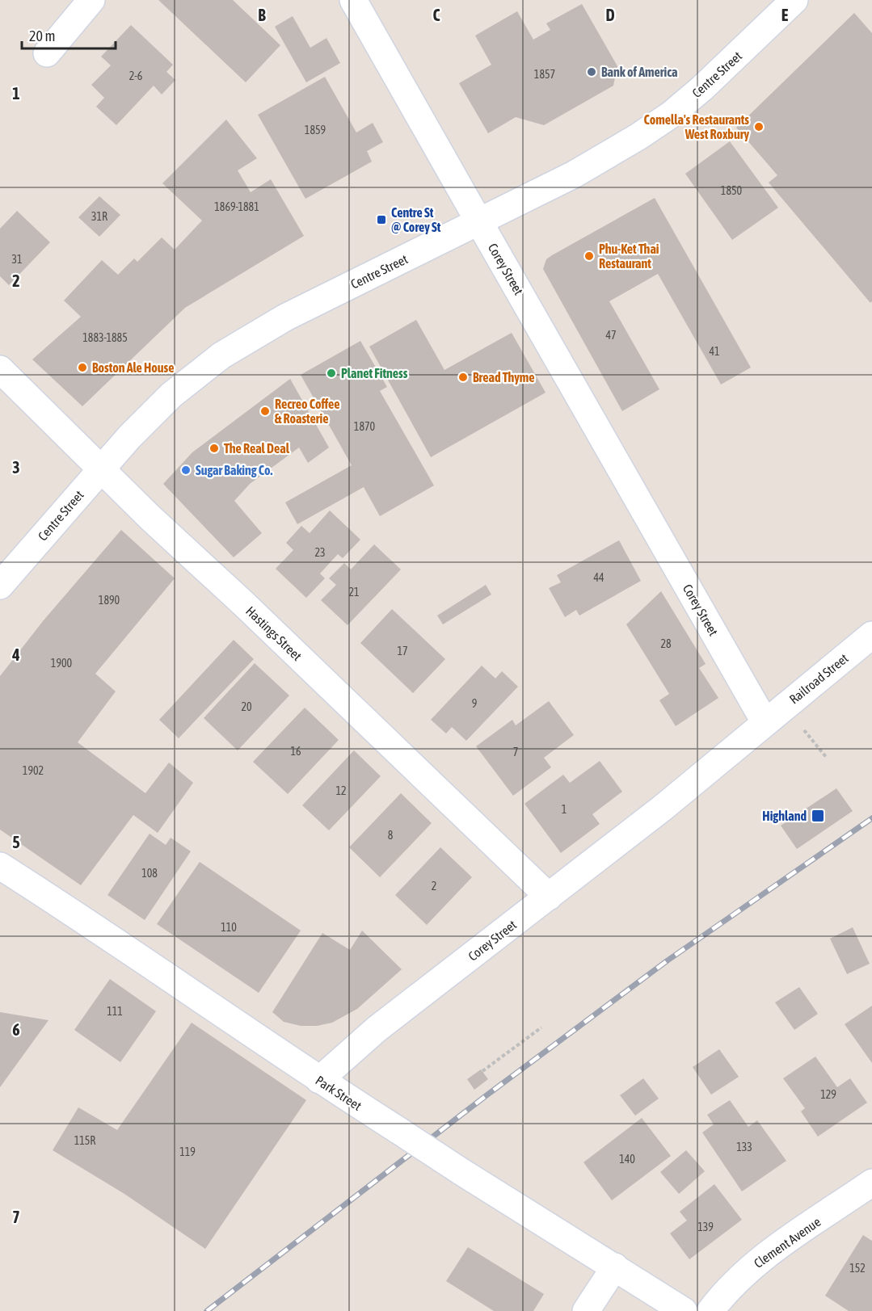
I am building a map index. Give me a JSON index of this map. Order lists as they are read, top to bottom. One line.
{"streets":{"street":["Centre Street","Corey Street","Hastings Street","Railroad Street","Park Street","Clement Avenue"]},"crossings":[["Centre Street","Corey Street"],["Centre Street","Hastings Street"],["Corey Street","Hastings Street"],["Corey Street","Railroad Street"],["Corey Street","Park Street"]],"places":{"other":["Bank of America","Comella's Restaurants West Roxbury","Phu-Ket Thai Restaurant","Boston Ale House","Planet Fitness","Bread Thyme","Recreo Coffee & Roasterie","The Real Deal","Sugar Baking Co."],"transit":["Centre St @ Corey St","Highland"]},"house_numbers":["1857","2-6","1859","1850","1869-1881","31R","31","47","1883-1885","41","1870","23","44","21","1890","28","17","1900","9","20","16","7","1902","12","1","8","108","2","110","111","129","115R","133","119","140","139","152"],"scale_bar":"20 m","grid":{"columns":["B","C","D","E"],"rows":["1","2","3","4","5","6","7"]}}
